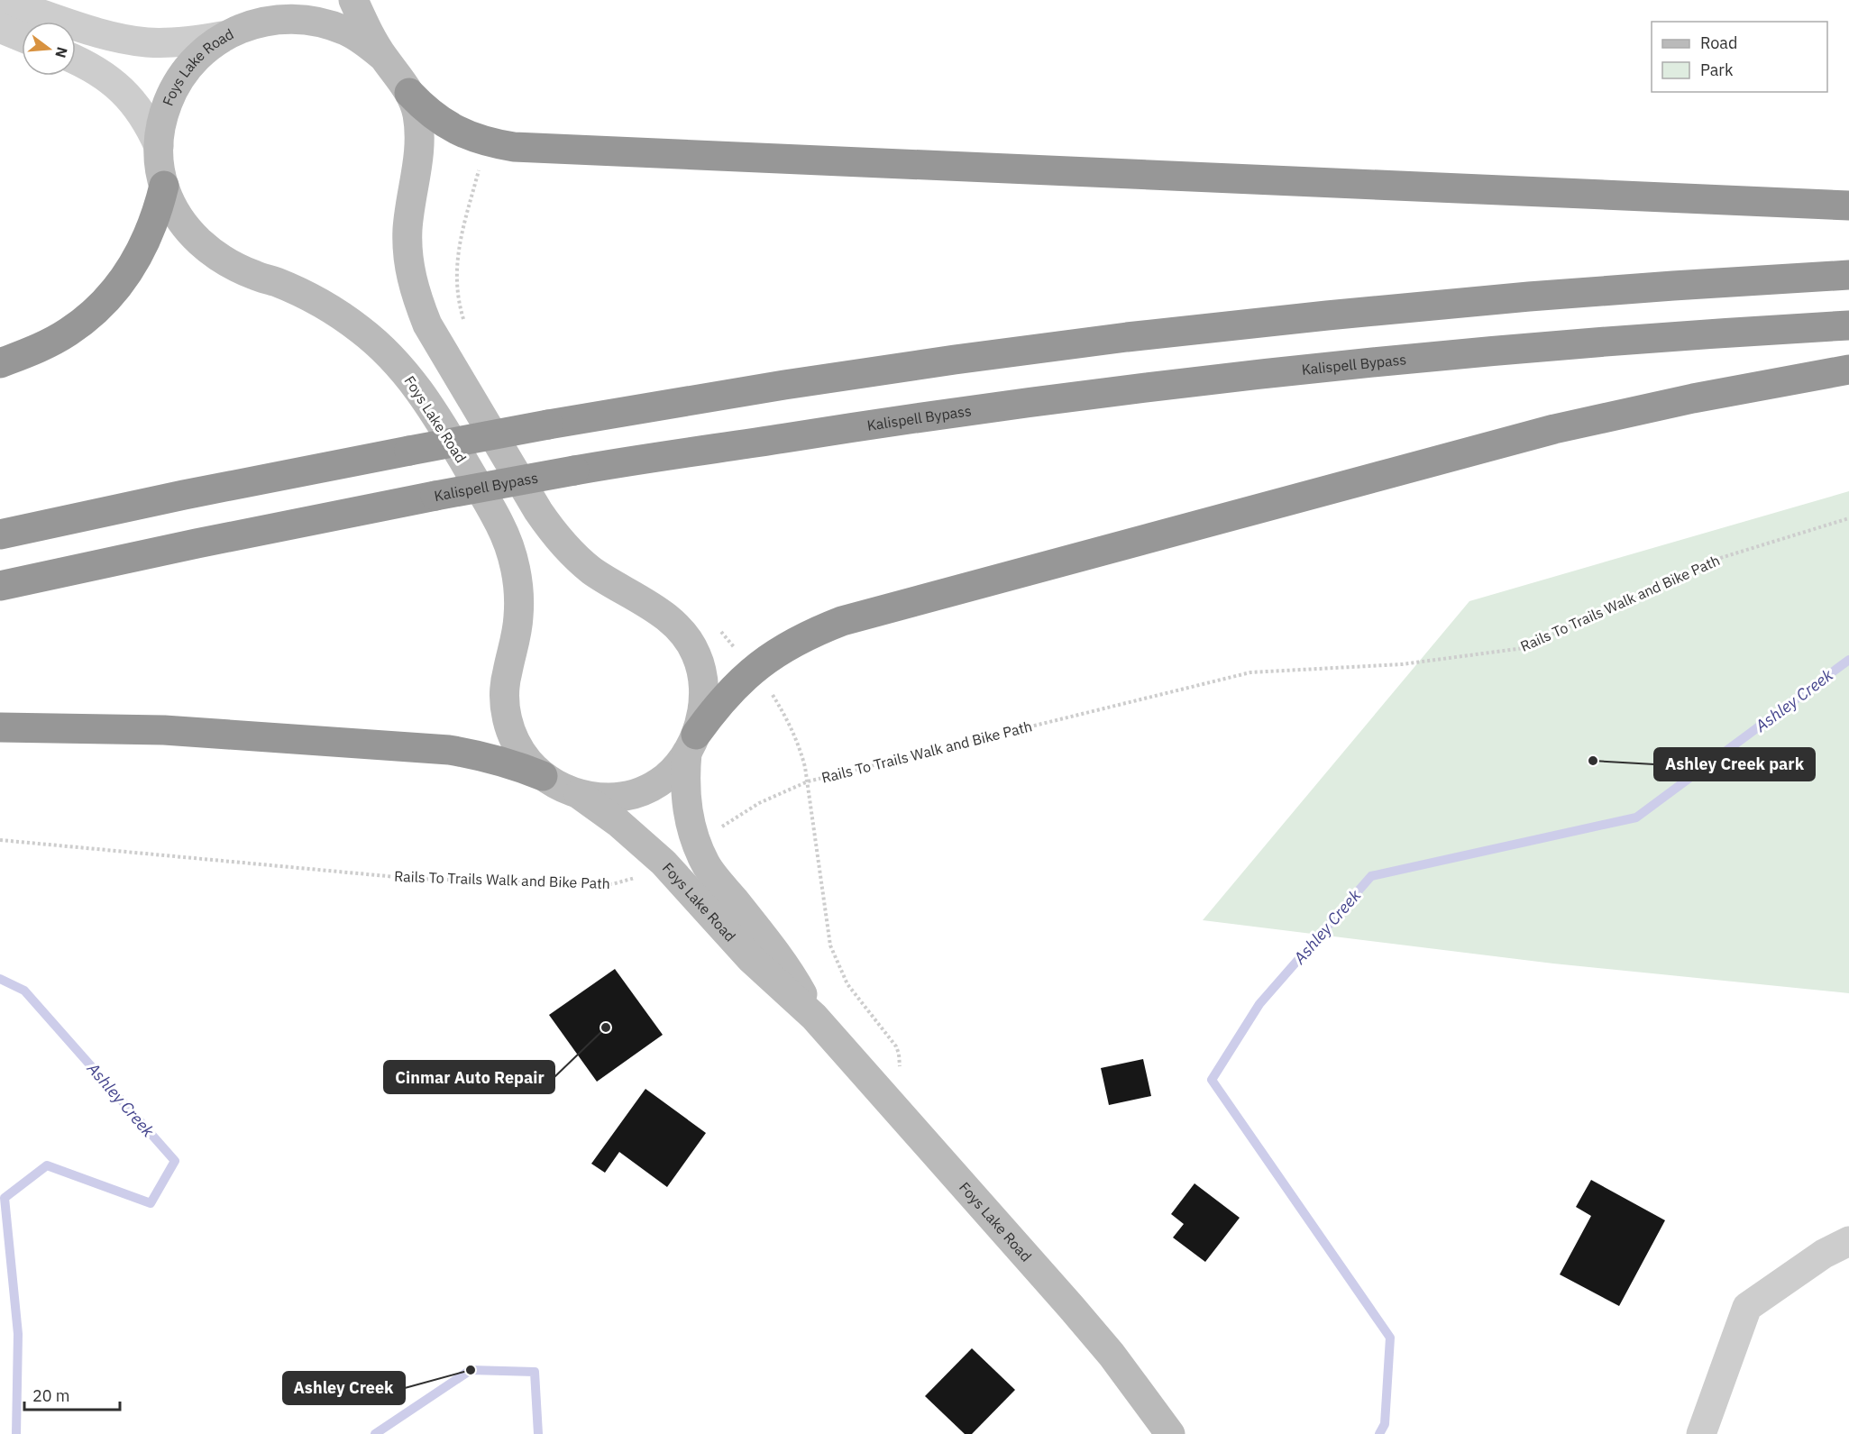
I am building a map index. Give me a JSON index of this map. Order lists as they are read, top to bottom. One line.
{"streets":{"highway":["Kalispell Bypass"],"street":["Foys Lake Road"],"path":["Rails To Trails Walk and Bike Path"]},"crossings":[["Foys Lake Road","Rails To Trails Walk and Bike Path"]],"water":["Ashley Creek"],"places":["Ashley Creek park","Cinmar Auto Repair","Ashley Creek"],"legend":["Road","Park"],"scale_bar":"20 m","north":"right"}
